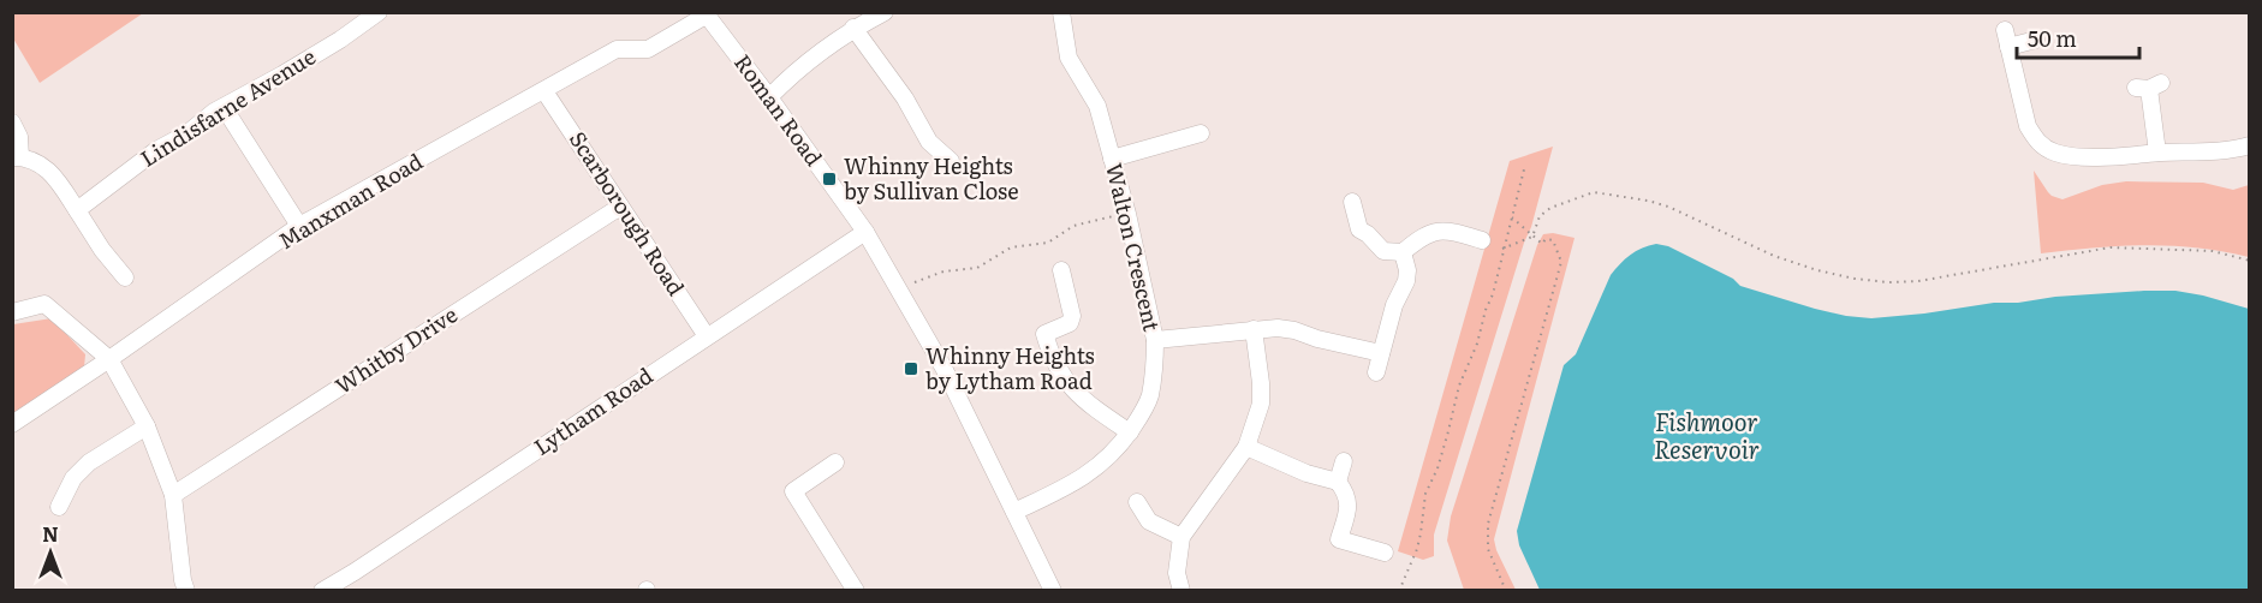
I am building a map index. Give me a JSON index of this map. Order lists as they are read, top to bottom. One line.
{"streets":{"street":["Lindisfarne Avenue","Roman Road","Manxman Road","Scarborough Road","Walton Crescent","Whitby Drive","Lytham Road"]},"crossings":[["Roman Road","Manxman Road"],["Roman Road","Walton Crescent"],["Roman Road","Lytham Road"],["Manxman Road","Scarborough Road"],["Scarborough Road","Whitby Drive"],["Scarborough Road","Lytham Road"]],"water":["Fishmoor Reservoir"],"places":{"transit":["Whinny Heights by Sullivan Close","Whinny Heights by Lytham Road"]},"scale_bar":"50 m","north":"top"}
